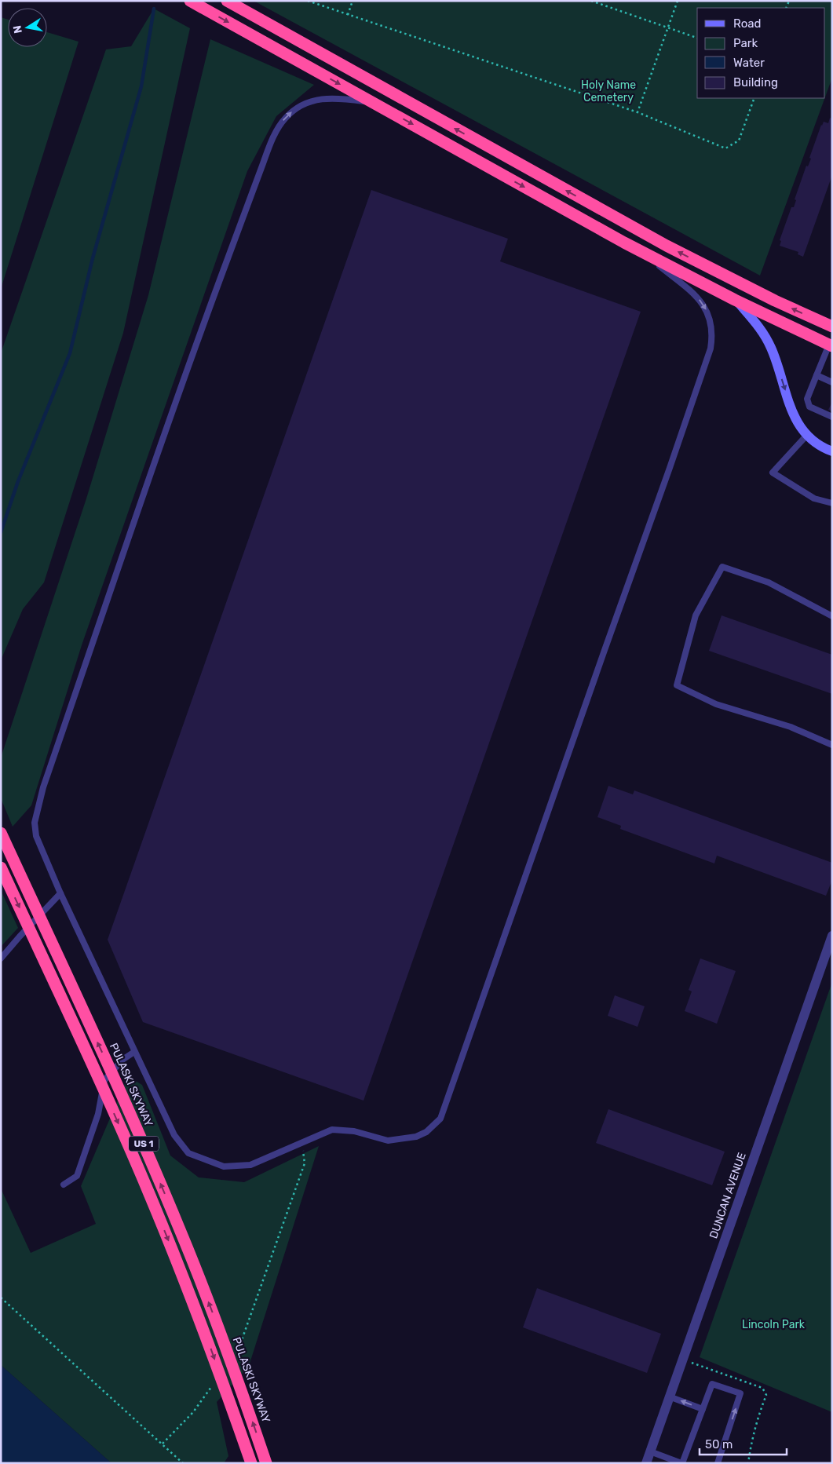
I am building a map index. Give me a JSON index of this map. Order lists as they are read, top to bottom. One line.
{"streets":{"highway":["PULASKI SKYWAY","US 1"],"street":["DUNCAN AVENUE"]},"parks":["Holy Name Cemetery","Lincoln Park"],"legend":["Road","Park","Water","Building"],"scale_bar":"50 m","north":"left"}
